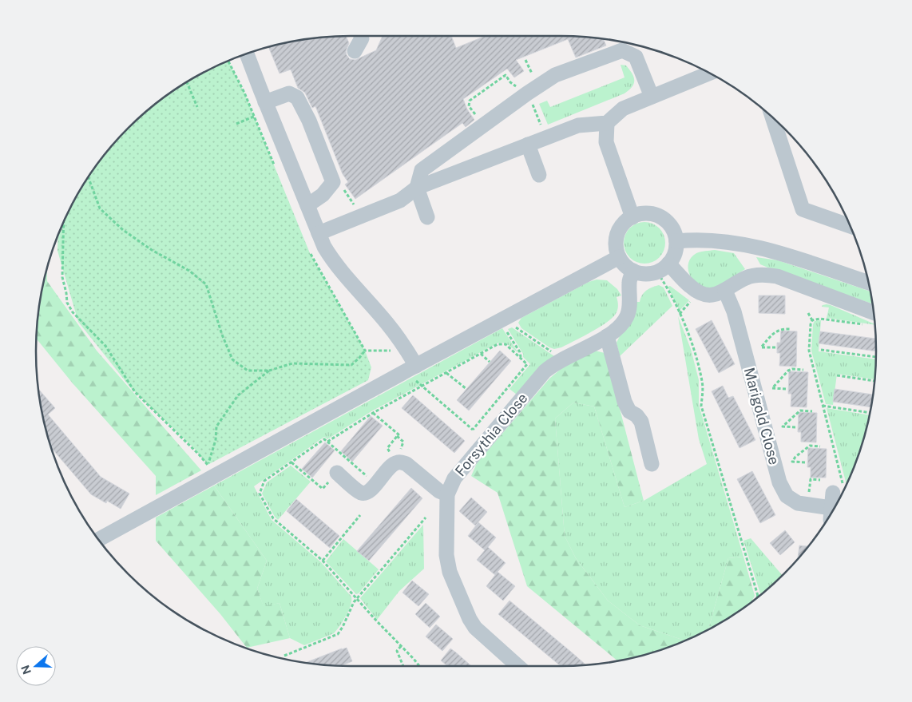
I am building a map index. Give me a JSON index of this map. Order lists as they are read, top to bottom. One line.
{"streets":{"street":["Marigold Close","Forsythia Close"]},"north":"left"}
